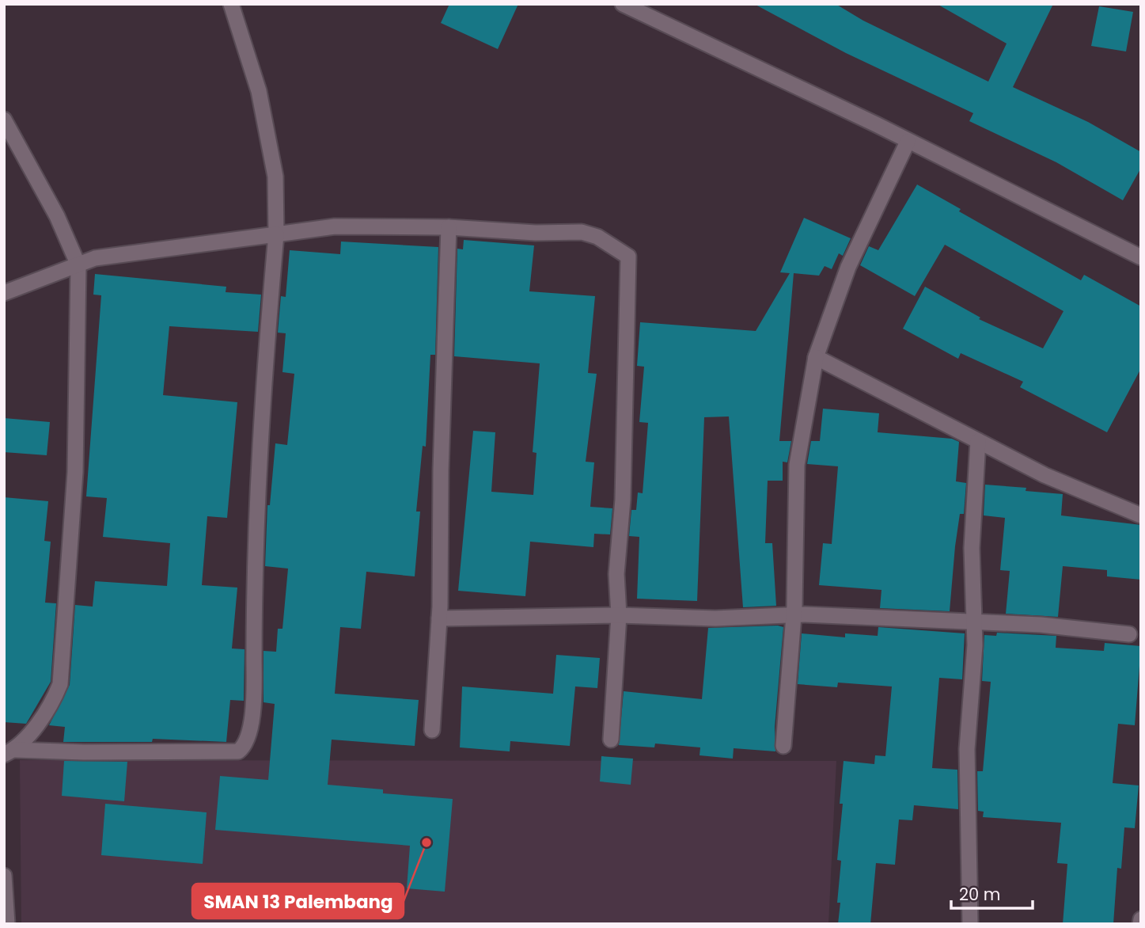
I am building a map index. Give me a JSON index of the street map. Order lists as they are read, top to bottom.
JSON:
{
  "places": ["SMAN 13 Palembang"],
  "scale_bar": "20 m"
}
